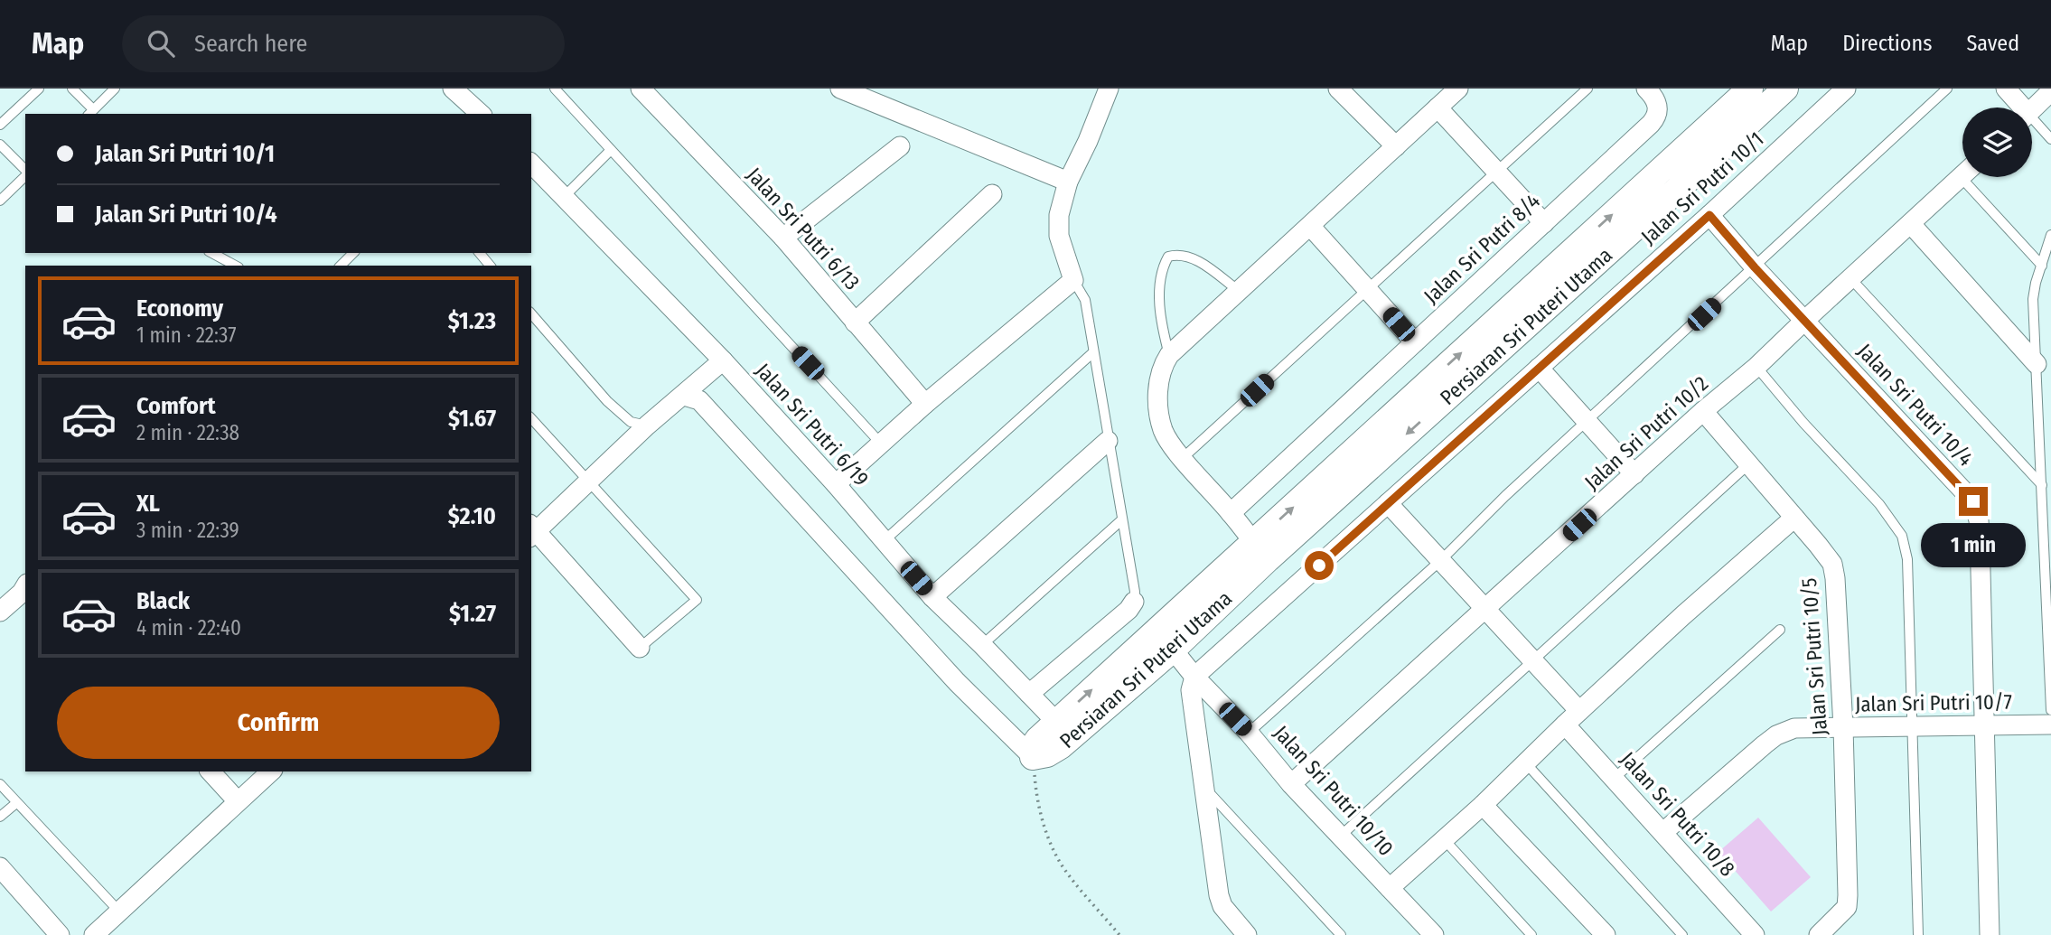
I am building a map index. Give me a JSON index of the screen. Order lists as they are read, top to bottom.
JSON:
{
  "streets": {
    "street": [
      "Jalan Sri Putri 10/1",
      "Jalan Sri Putri 6/13",
      "Jalan Sri Putri 8/4",
      "Persiaran Sri Puteri Utama",
      "Jalan Sri Putri 10/4",
      "Jalan Sri Putri 6/19",
      "Jalan Sri Putri 10/2",
      "Jalan Sri Putri 10/5",
      "Jalan Sri Putri 10/7",
      "Jalan Sri Putri 10/10",
      "Jalan Sri Putri 10/8"
    ]
  },
  "crossings": [
    ["Jalan Sri Putri 10/1", "Jalan Sri Putri 10/4"],
    ["Jalan Sri Putri 10/1", "Jalan Sri Putri 10/10"],
    ["Jalan Sri Putri 10/1", "Jalan Sri Putri 10/8"],
    ["Persiaran Sri Puteri Utama", "Jalan Sri Putri 6/19"],
    ["Persiaran Sri Puteri Utama", "Jalan Sri Putri 10/10"],
    ["Jalan Sri Putri 10/4", "Jalan Sri Putri 10/2"],
    ["Jalan Sri Putri 10/4", "Jalan Sri Putri 10/7"],
    ["Jalan Sri Putri 10/2", "Jalan Sri Putri 10/5"],
    ["Jalan Sri Putri 10/2", "Jalan Sri Putri 10/10"],
    ["Jalan Sri Putri 10/2", "Jalan Sri Putri 10/8"],
    ["Jalan Sri Putri 10/5", "Jalan Sri Putri 10/7"],
    ["Jalan Sri Putri 10/7", "Jalan Sri Putri 10/8"]
  ],
  "page": {
    "header": "Map",
    "search": "Search here",
    "nav": ["Map", "Directions", "Saved"],
    "banner": ["Jalan Sri Putri 10/1", "Jalan Sri Putri 10/4"],
    "list": [
      {
        "name": "Economy",
        "note": "1 min · 22:37",
        "value": "$1.23"
      },
      {
        "name": "Comfort",
        "note": "2 min · 22:38",
        "value": "$1.67"
      },
      {
        "name": "XL",
        "note": "3 min · 22:39",
        "value": "$2.10"
      },
      {
        "name": "Black",
        "note": "4 min · 22:40",
        "value": "$1.27"
      }
    ],
    "bubble": "1 min",
    "buttons": "Confirm"
  }
}
